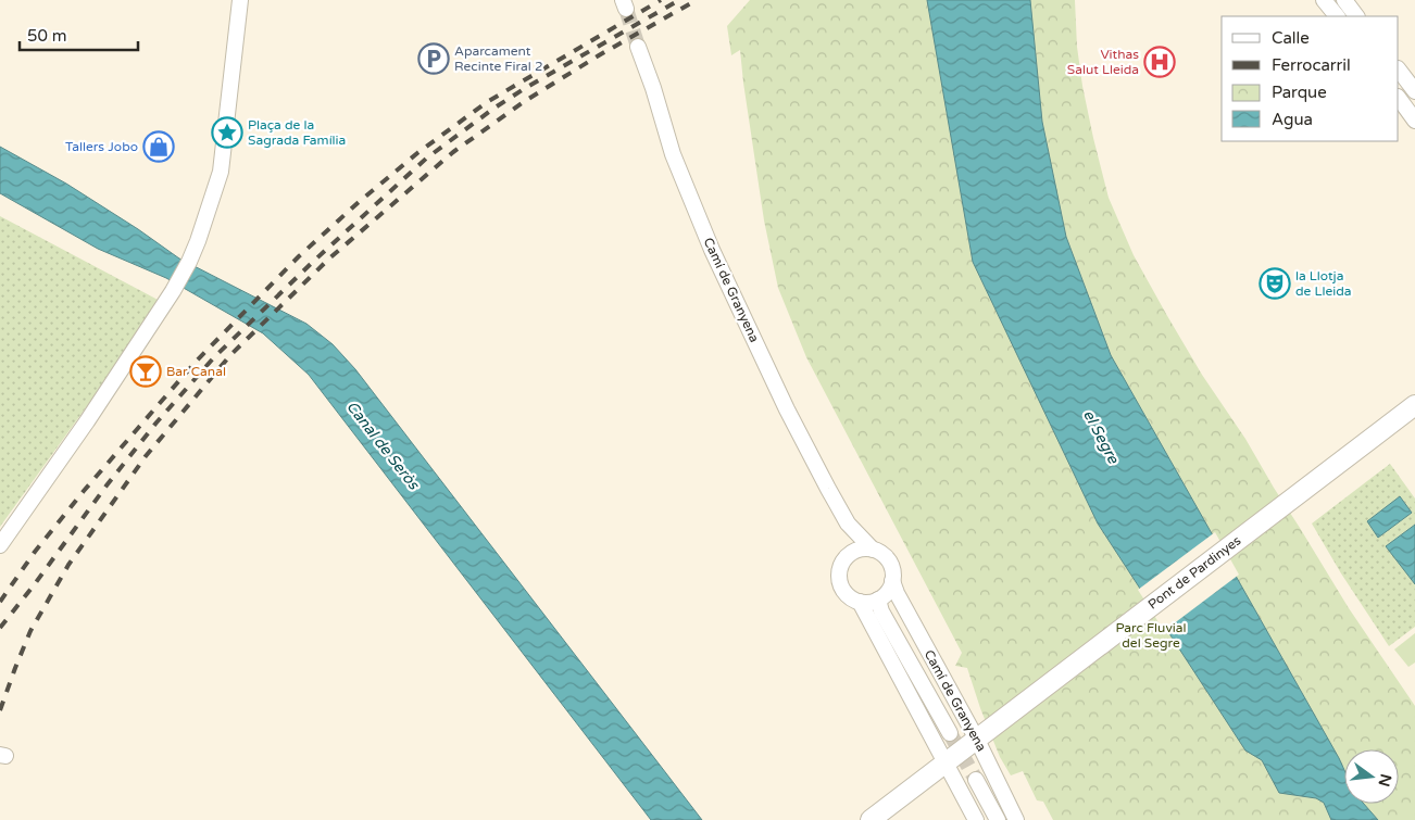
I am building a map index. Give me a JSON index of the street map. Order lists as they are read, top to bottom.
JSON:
{
  "streets": {
    "main road": ["Pont de Pardinyes"],
    "street": ["Camí de Granyena"]
  },
  "crossings": [
    ["Camí de Granyena", "Pont de Pardinyes"]
  ],
  "water": ["el Segre", "Canal de Seròs"],
  "parks": ["Parc Fluvial del Segre"],
  "places": {
    "parking": ["Aparcament Recinte Firal 2"],
    "hospital": ["Vithas Salut Lleida"],
    "place": ["Plaça de la Sagrada Família"],
    "shop": ["Tallers Jobo"],
    "theatre": ["la Llotja de Lleida"],
    "bar": ["Bar Canal"]
  },
  "legend": [
    "Calle",
    "Ferrocarril",
    "Parque",
    "Agua"
  ],
  "scale_bar": "50 m",
  "north": "right"
}
